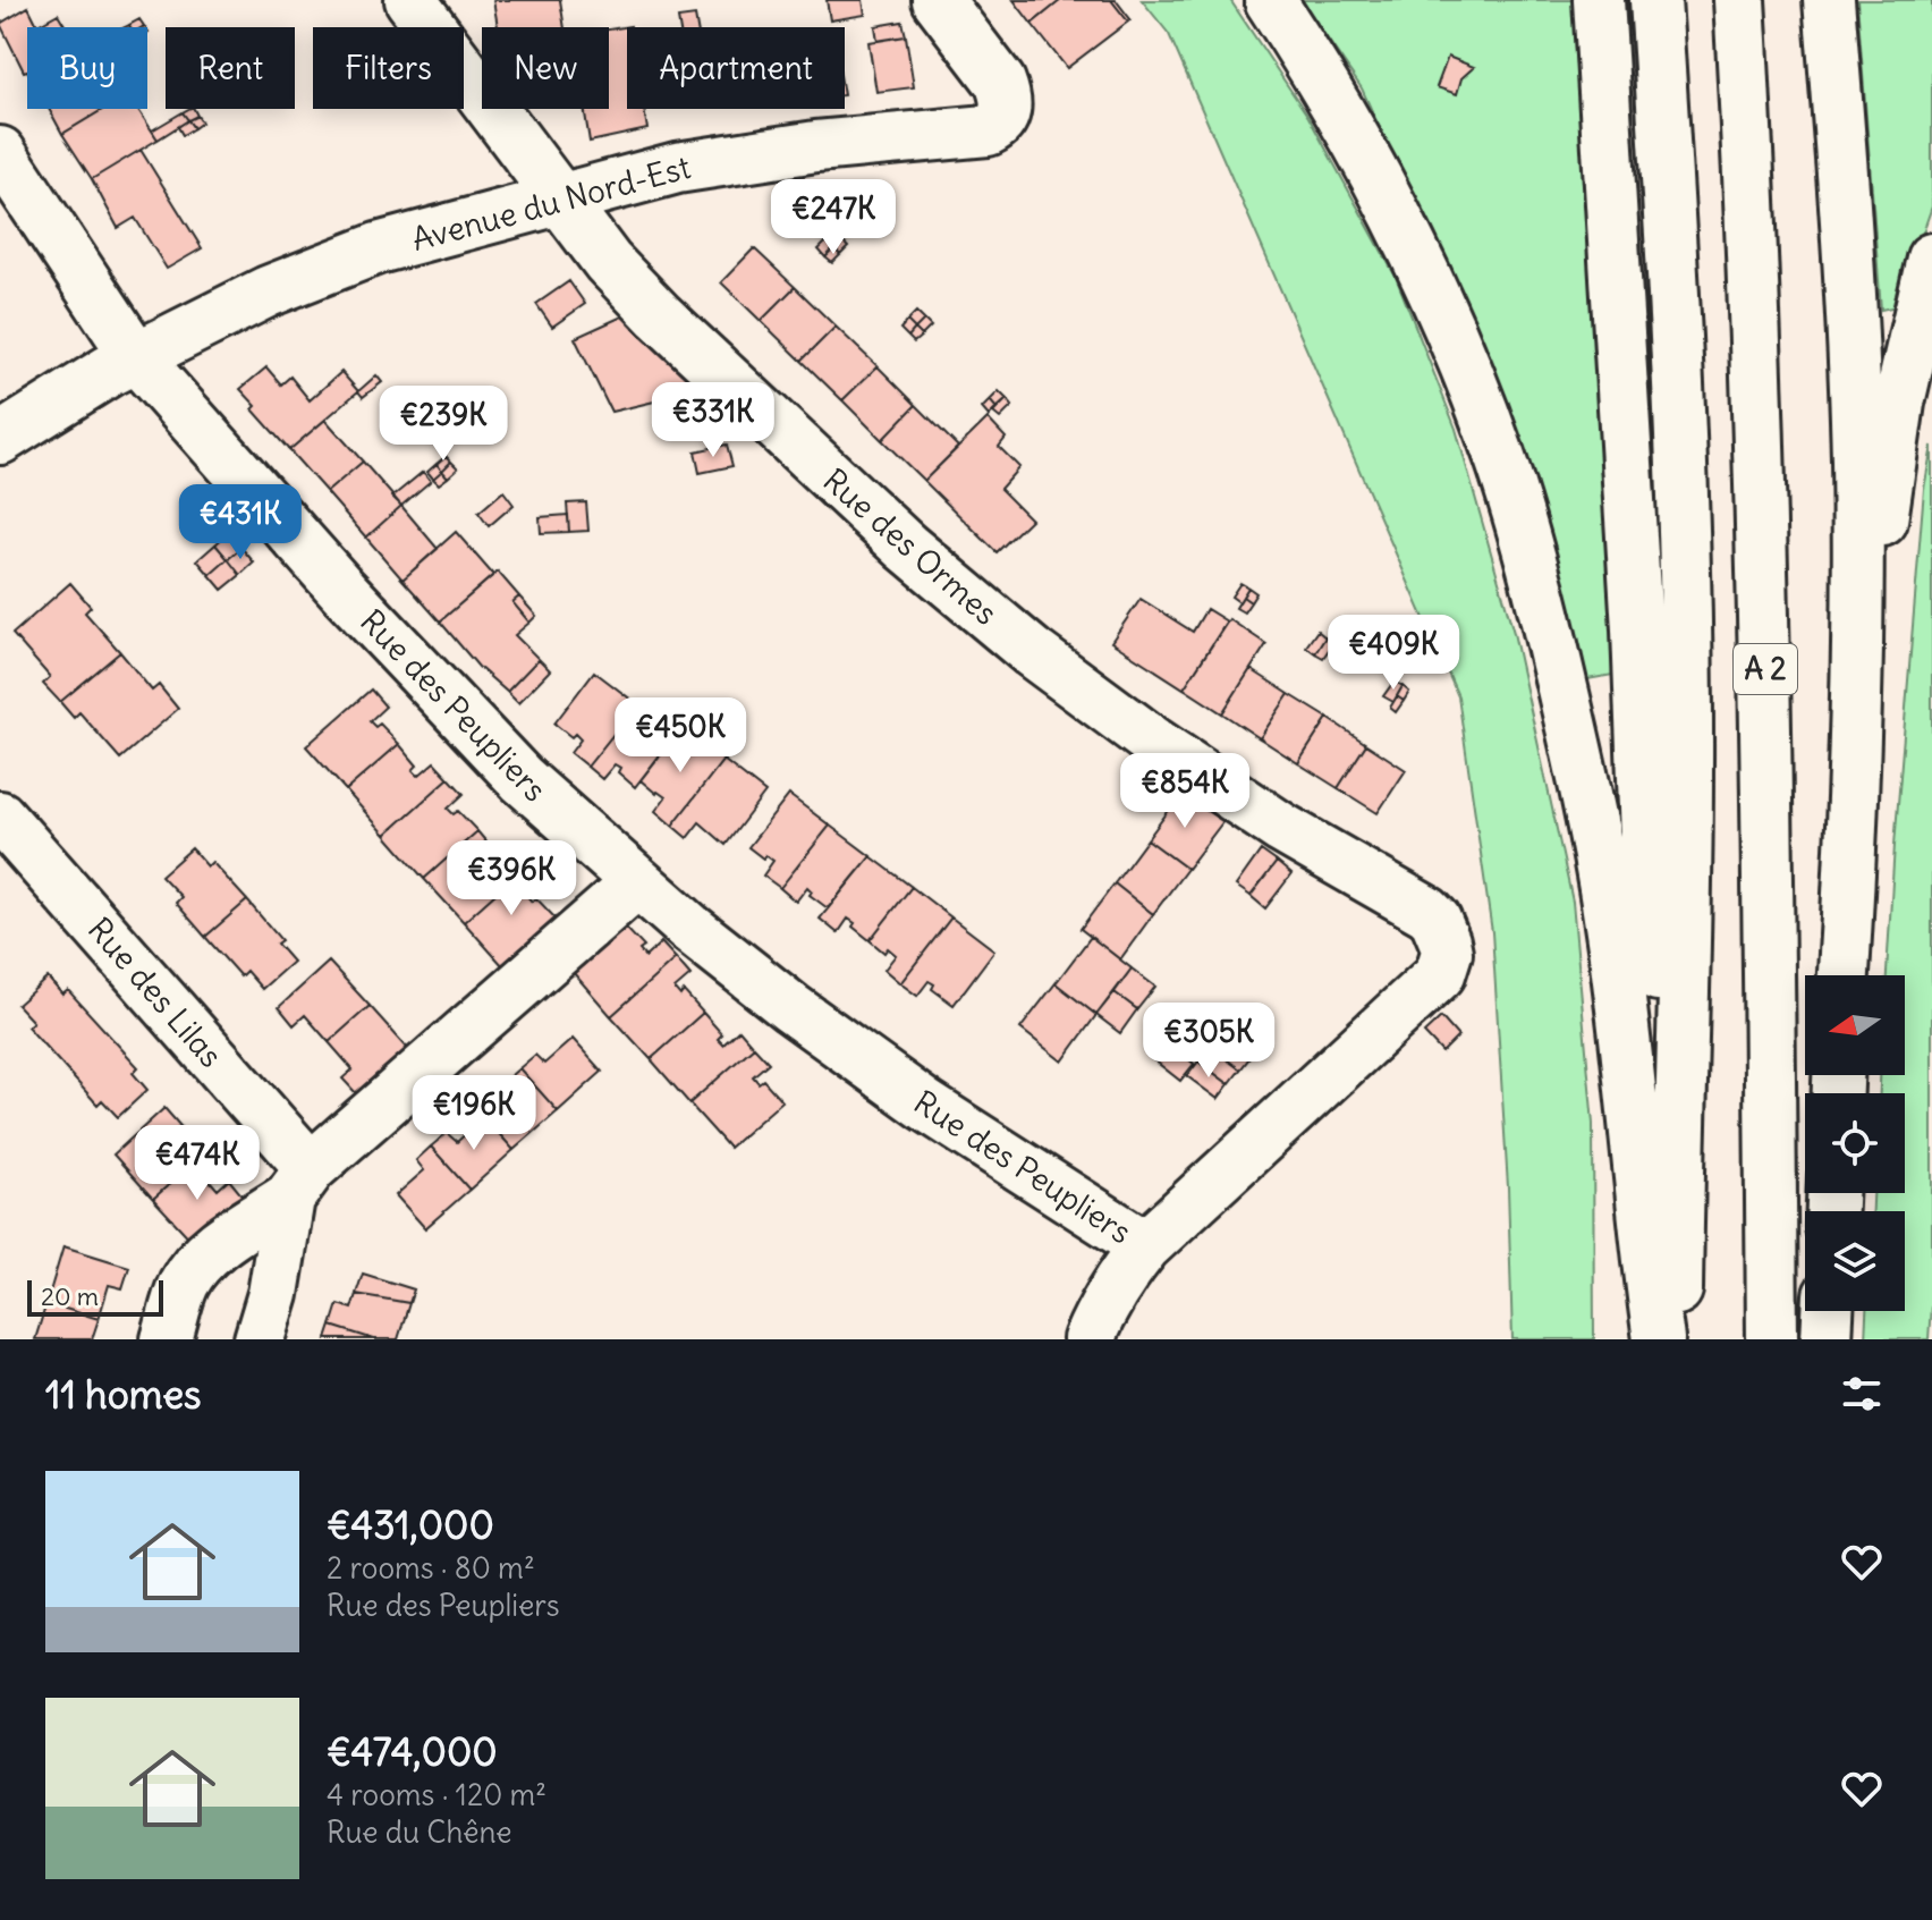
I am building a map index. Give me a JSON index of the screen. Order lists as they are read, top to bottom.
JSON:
{
  "streets": {
    "main road": [
      "Avenue du Nord-Est",
      "Rue des Ormes",
      "A 2",
      "Rue des Peupliers",
      "Rue des Lilas"
    ]
  },
  "crossings": [
    ["Avenue du Nord-Est", "Rue des Ormes"],
    ["Avenue du Nord-Est", "Rue des Peupliers"],
    ["Rue des Ormes", "Rue des Peupliers"]
  ],
  "scale_bar": "20 m",
  "north": "left",
  "page": {
    "chip": [
      "Buy",
      "Rent",
      "Filters",
      "New",
      "Apartment"
    ],
    "price": [
      "€247K",
      "€331K",
      "€239K",
      "€431K",
      "€409K",
      "€450K",
      "€854K",
      "€396K",
      "€305K",
      "€196K",
      "€474K"
    ],
    "scale": "20 m",
    "heading": "11 homes",
    "list": [
      {
        "name": "€431,000",
        "note": "2 rooms · 80 m² · Rue des Peupliers"
      },
      {
        "name": "€474,000",
        "note": "4 rooms · 120 m² · Rue du Chêne"
      }
    ]
  }
}
